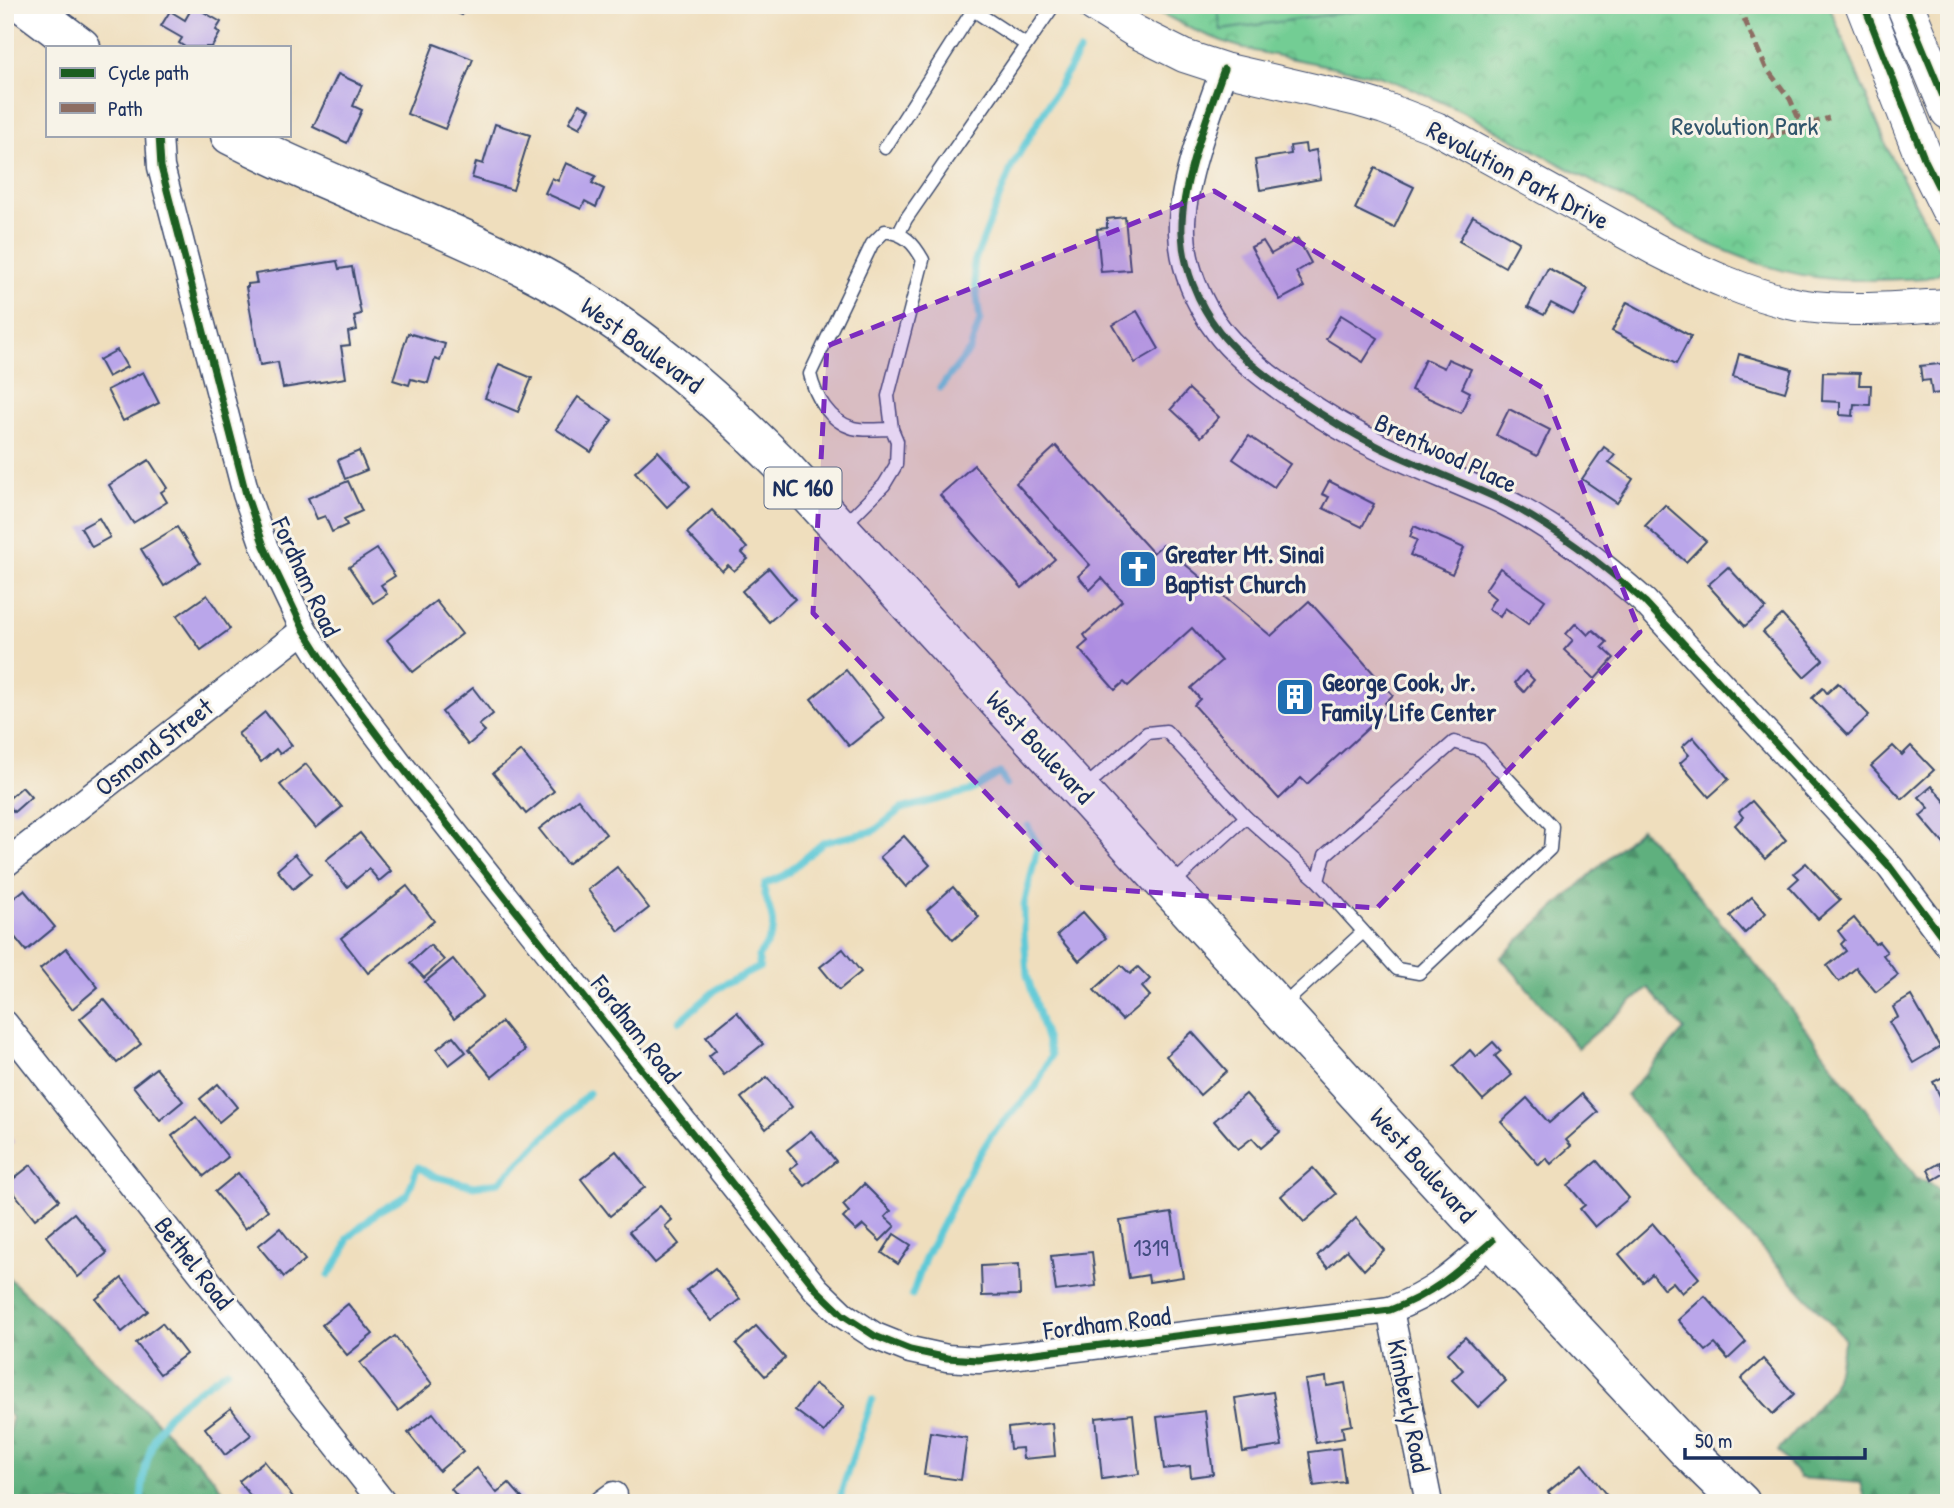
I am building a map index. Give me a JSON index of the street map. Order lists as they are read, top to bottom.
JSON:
{
  "streets": {
    "main road": ["West Boulevard", "NC 160"],
    "street": [
      "Revolution Park Drive",
      "Brentwood Place",
      "Fordham Road",
      "Osmond Street",
      "Bethel Road",
      "Kimberly Road"
    ]
  },
  "crossings": [
    ["Revolution Park Drive", "Brentwood Place"],
    ["West Boulevard", "Fordham Road"],
    ["Fordham Road", "Osmond Street"],
    ["Fordham Road", "Kimberly Road"]
  ],
  "parks": ["Revolution Park"],
  "places": {
    "church": ["Greater Mt. Sinai Baptist Church"],
    "building": ["George Cook, Jr. Family Life Center"]
  },
  "house_numbers": ["1319"],
  "legend": ["Cycle path", "Path"],
  "scale_bar": "50 m"
}
